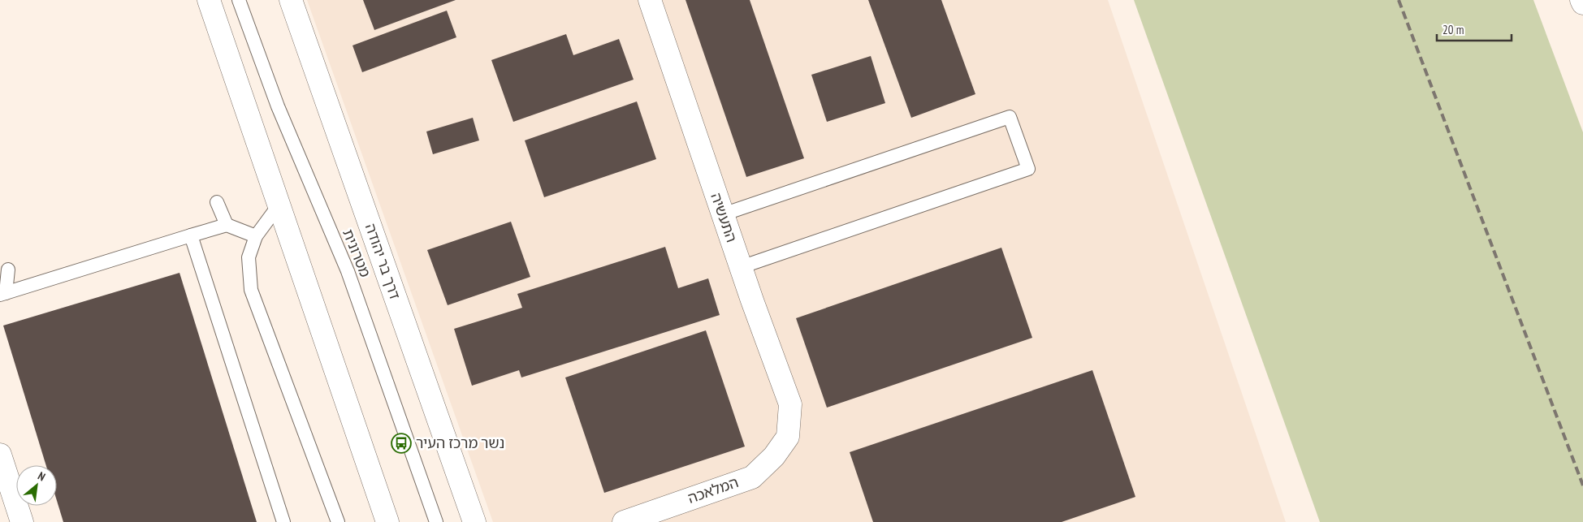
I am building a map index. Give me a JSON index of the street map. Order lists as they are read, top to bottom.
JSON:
{
  "streets": {
    "main road": ["התעשיה", "דרך בר יהודה", "המלאכה"],
    "lane": ["מטרונית"]
  },
  "crossings": [
    ["התעשיה", "המלאכה"]
  ],
  "places": {
    "bus stop": ["נשר מרכז העיר"]
  },
  "scale_bar": "20 m",
  "north": "top right"
}
